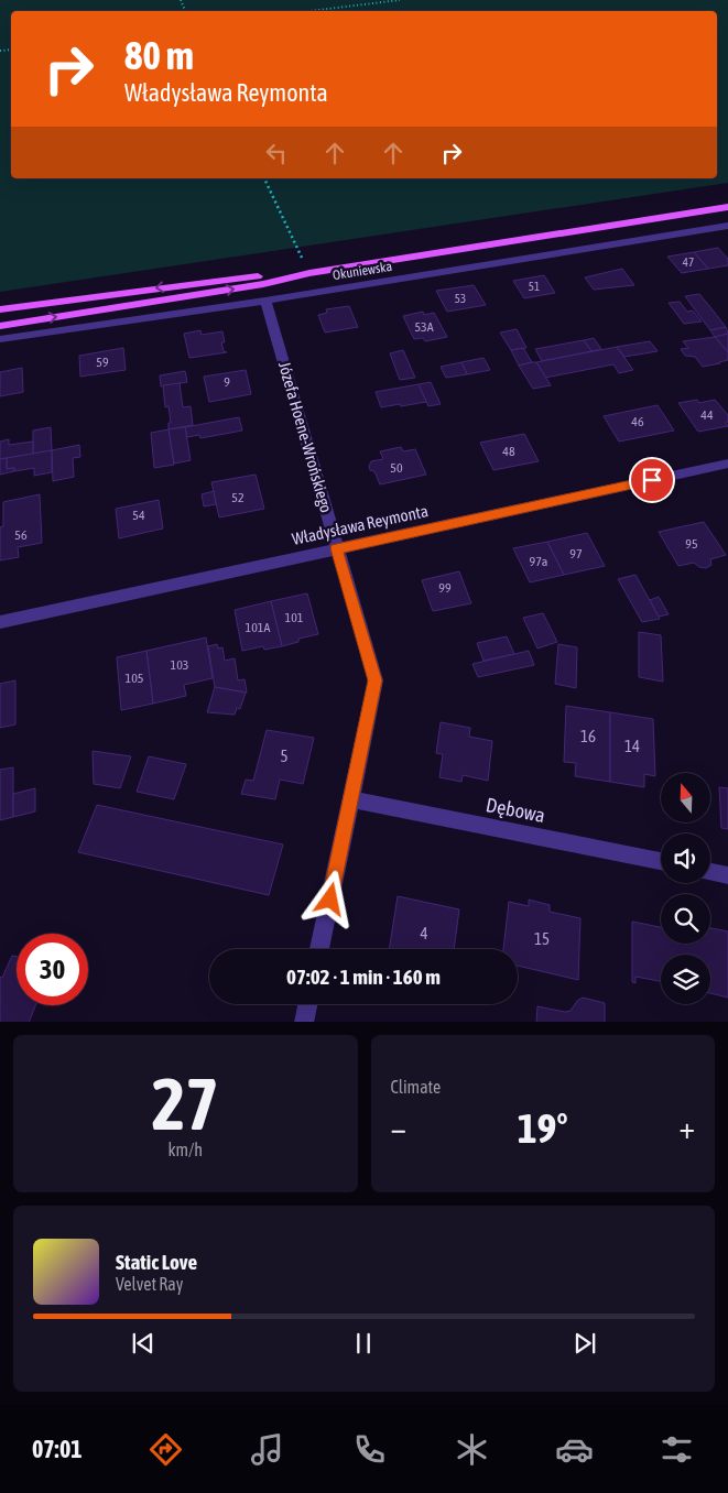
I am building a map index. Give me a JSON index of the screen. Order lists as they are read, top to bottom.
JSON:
{
  "streets": {
    "main road": ["Okuniewska"],
    "street": ["Józefa Hoene-Wrońskiego", "Władysława Reymonta", "Dębowa"]
  },
  "crossings": [
    ["Okuniewska", "Józefa Hoene-Wrońskiego"],
    ["Józefa Hoene-Wrońskiego", "Władysława Reymonta"],
    ["Józefa Hoene-Wrońskiego", "Dębowa"]
  ],
  "house_numbers": [
    "47",
    "51",
    "53",
    "53A",
    "59",
    "9",
    "44",
    "46",
    "48",
    "50",
    "52",
    "54",
    "56",
    "95",
    "97",
    "97a",
    "99",
    "101",
    "101A",
    "103",
    "105",
    "16",
    "14",
    "5",
    "4",
    "15"
  ],
  "north": "top",
  "page": {
    "turn": ["80 m", "Władysława Reymonta"],
    "limit": "30",
    "trip": "07:02 · 1 min · 160 m",
    "tile": [
      ["27", "km/h"],
      "Climate"
    ],
    "heat": ["−", "19°", "+"],
    "song": ["Static Love", "Velvet Ray"],
    "tabs": "07:01"
  }
}
